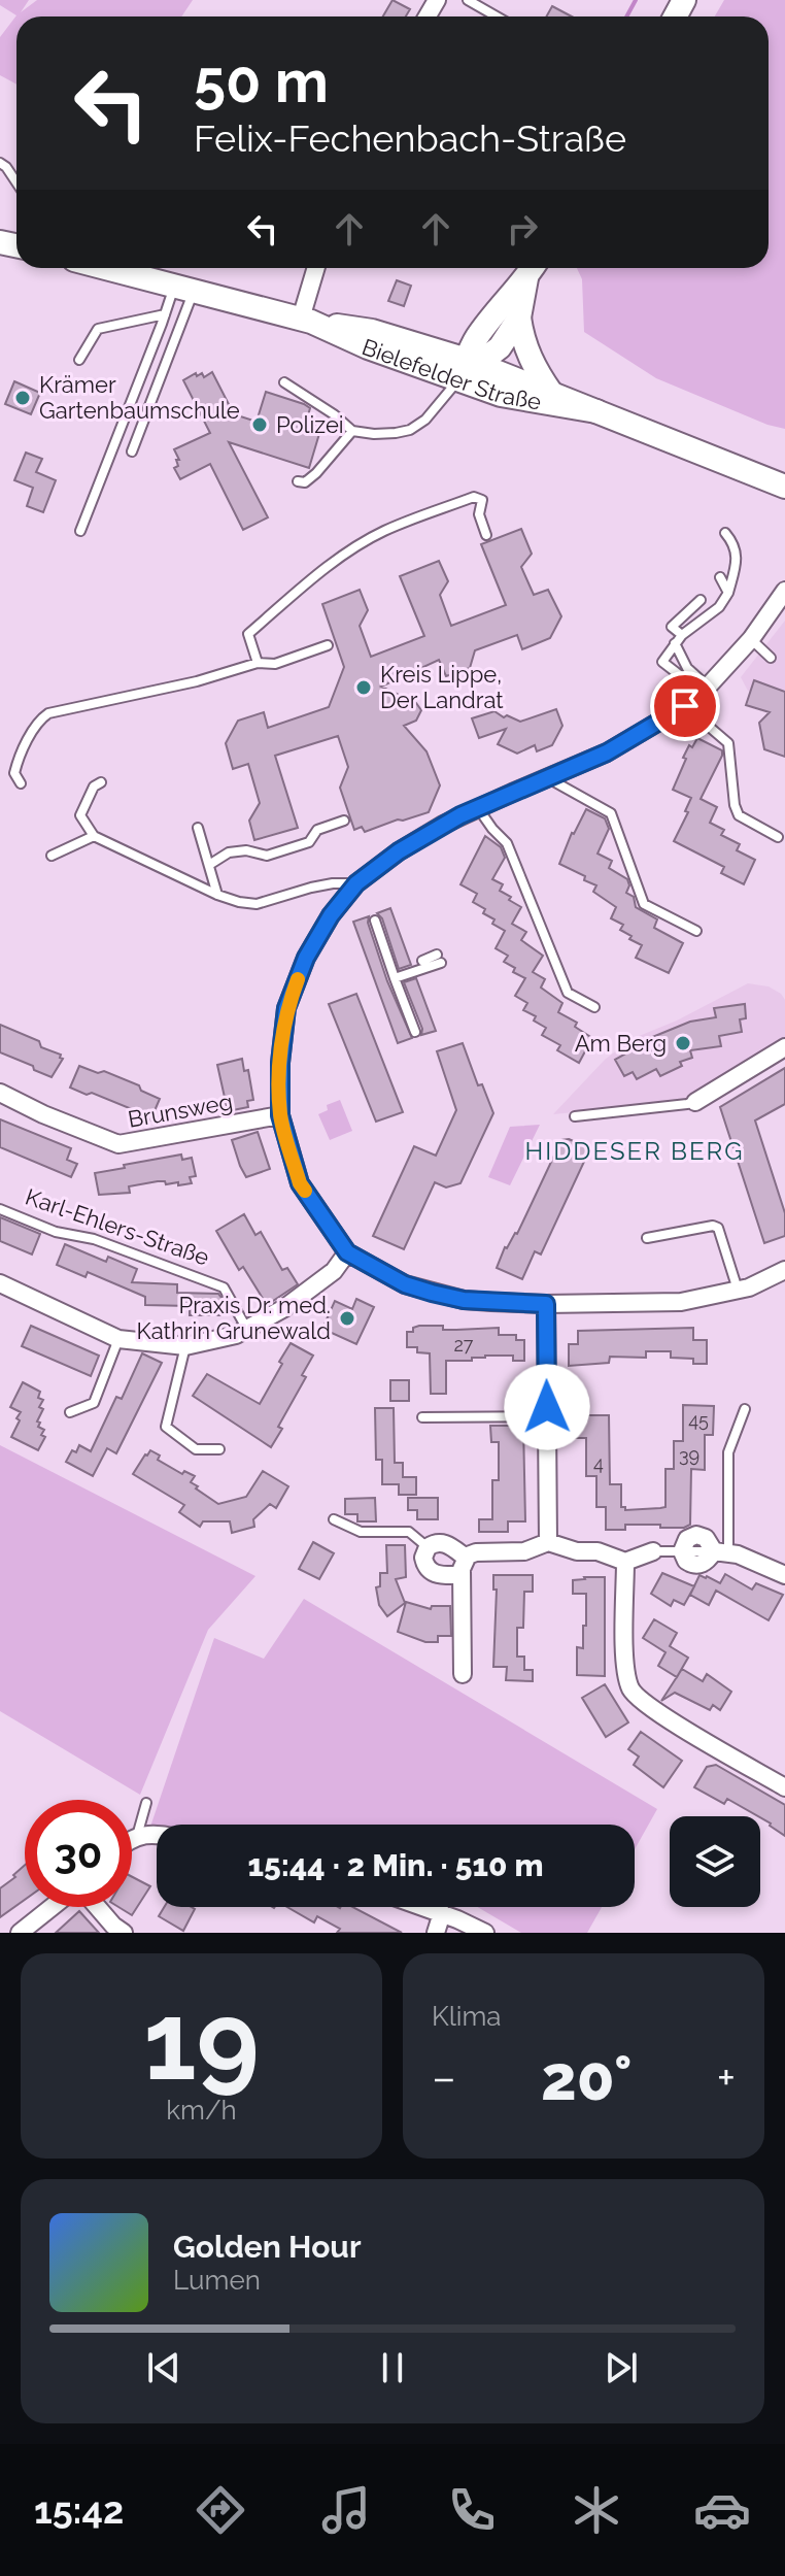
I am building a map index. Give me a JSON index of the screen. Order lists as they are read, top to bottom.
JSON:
{
  "streets": {
    "main road": ["Bielefelder Straße"],
    "street": ["Brunsweg"],
    "lane": ["Karl-Ehlers-Straße"]
  },
  "districts": ["HIDDESER BERG"],
  "places": [
    "Krämer Gartenbaumschule",
    "Polizei",
    "Kreis Lippe, Der Landrat",
    "Am Berg",
    "Praxis Dr. med. Kathrin Grunewald"
  ],
  "house_numbers": [
    "27",
    "45",
    "39",
    "4"
  ],
  "page": {
    "turn": ["50 m", "Felix-Fechenbach-Straße"],
    "limit": "30",
    "trip": "15:44 · 2 Min. · 510 m",
    "tile": [
      ["19", "km/h"],
      "Klima"
    ],
    "heat": ["−", "20°", "+"],
    "song": ["Golden Hour", "Lumen"],
    "tabs": "15:42"
  }
}
